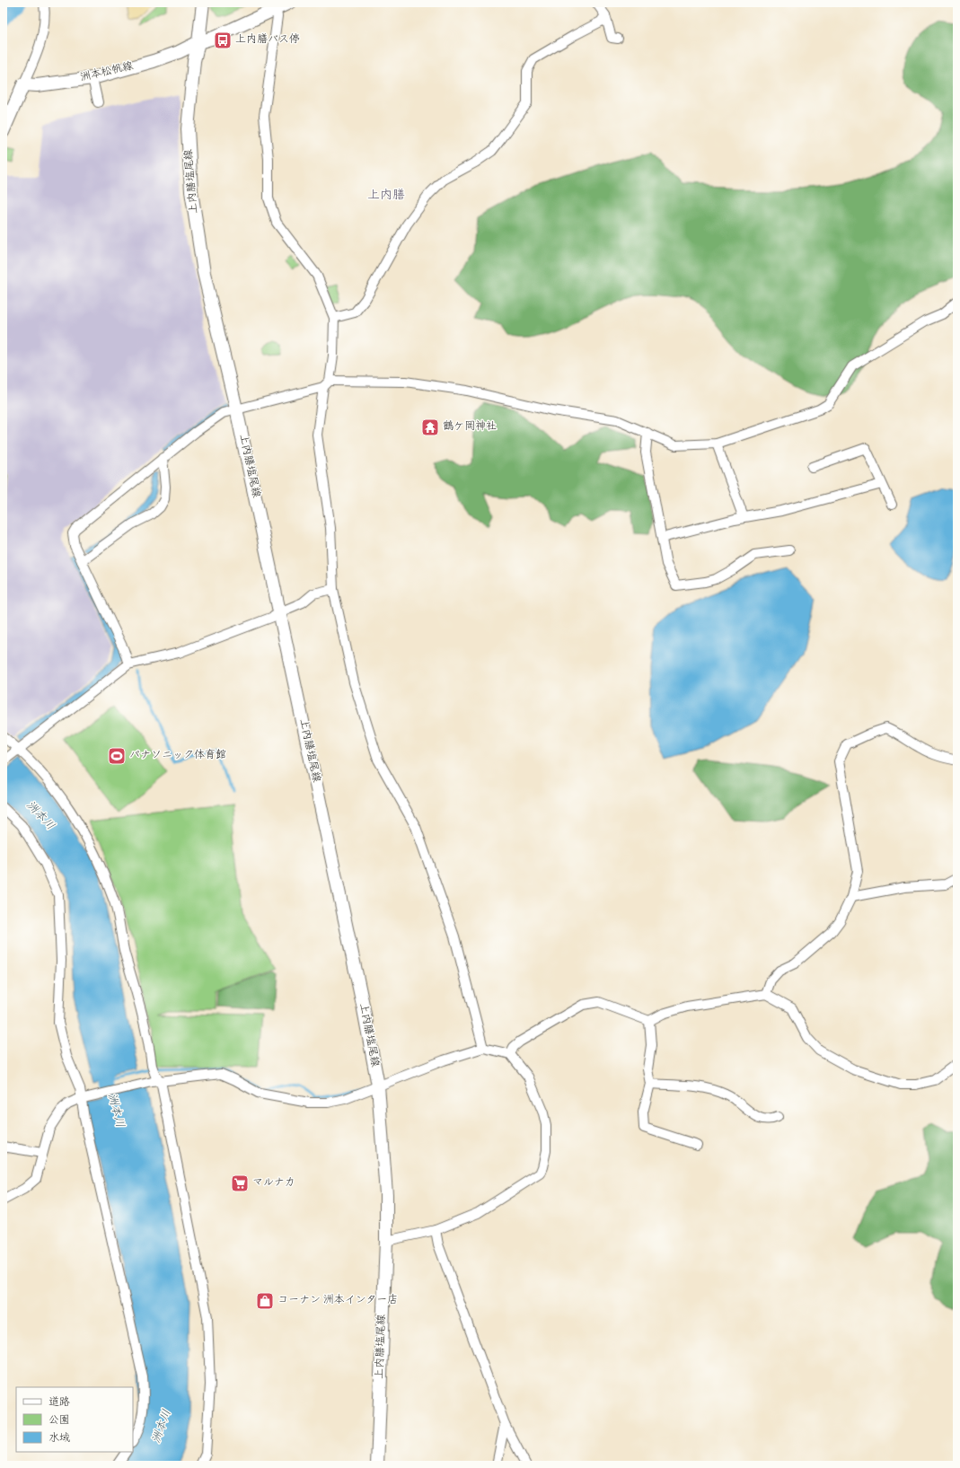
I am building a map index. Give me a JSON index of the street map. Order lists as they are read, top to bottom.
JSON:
{
  "streets": {
    "main road": ["洲本松帆線", "上内膳塩尾線"]
  },
  "crossings": [
    ["洲本松帆線", "上内膳塩尾線"]
  ],
  "districts": ["上内膳"],
  "water": ["洲本川"],
  "places": {
    "bus stop": ["上内膳バス停"],
    "temple": ["鶴ケ岡神社"],
    "sports": ["パナソニック体育館"],
    "supermarket": ["マルナカ"],
    "shop": ["コーナン 洲本インター店"]
  },
  "legend": ["道路", "公園", "水域"]
}
